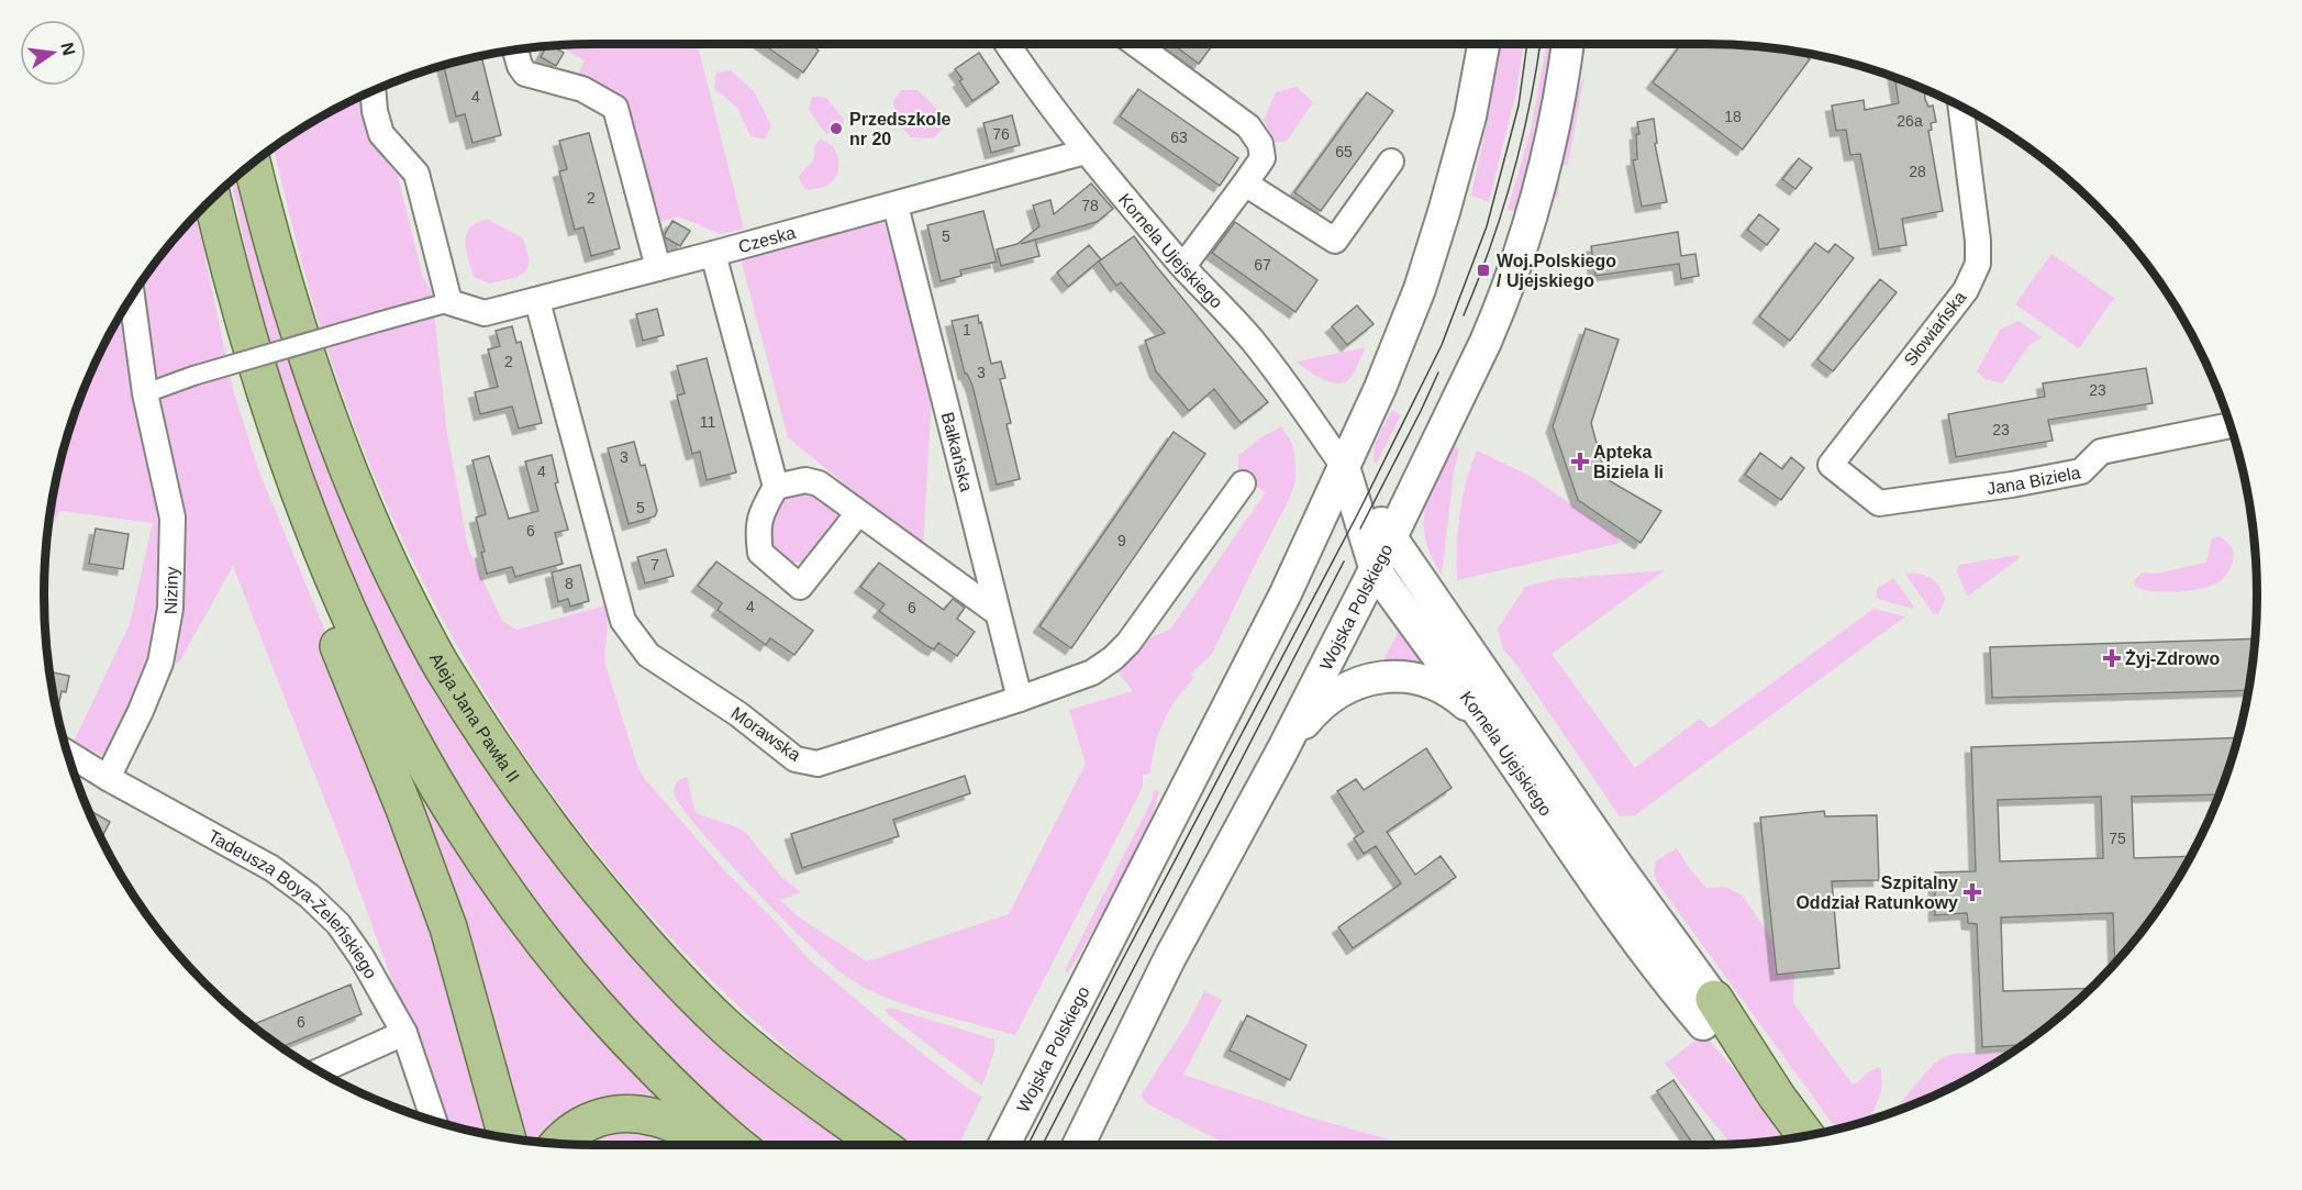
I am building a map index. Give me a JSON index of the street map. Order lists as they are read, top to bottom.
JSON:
{
  "streets": {
    "main road": ["Aleja Jana Pawła II"],
    "street": [
      "Czeska",
      "Kornela Ujejskiego",
      "Słowiańska",
      "Bałkańska",
      "Jana Biziela",
      "Niziny",
      "Wojska Polskiego",
      "Morawska",
      "Tadeusza Boya-Żeleńskiego"
    ]
  },
  "crossings": [
    ["Czeska", "Kornela Ujejskiego"],
    ["Czeska", "Bałkańska"],
    ["Czeska", "Morawska"],
    ["Kornela Ujejskiego", "Wojska Polskiego"],
    ["Słowiańska", "Jana Biziela"],
    ["Bałkańska", "Morawska"],
    ["Niziny", "Tadeusza Boya-Żeleńskiego"]
  ],
  "places": {
    "other": ["Przedszkole nr 20"],
    "transit": ["Woj.Polskiego / Ujejskiego"],
    "health": ["Apteka Biziela Ii", "Żyj-Zdrowo", "Szpitalny Oddział Ratunkowy"]
  },
  "house_numbers": [
    "4",
    "18",
    "26a",
    "76",
    "63",
    "65",
    "28",
    "2",
    "78",
    "5",
    "67",
    "1",
    "2",
    "3",
    "23",
    "11",
    "23",
    "3",
    "4",
    "5",
    "6",
    "9",
    "7",
    "8",
    "4",
    "6",
    "75",
    "6"
  ],
  "north": "right"
}
